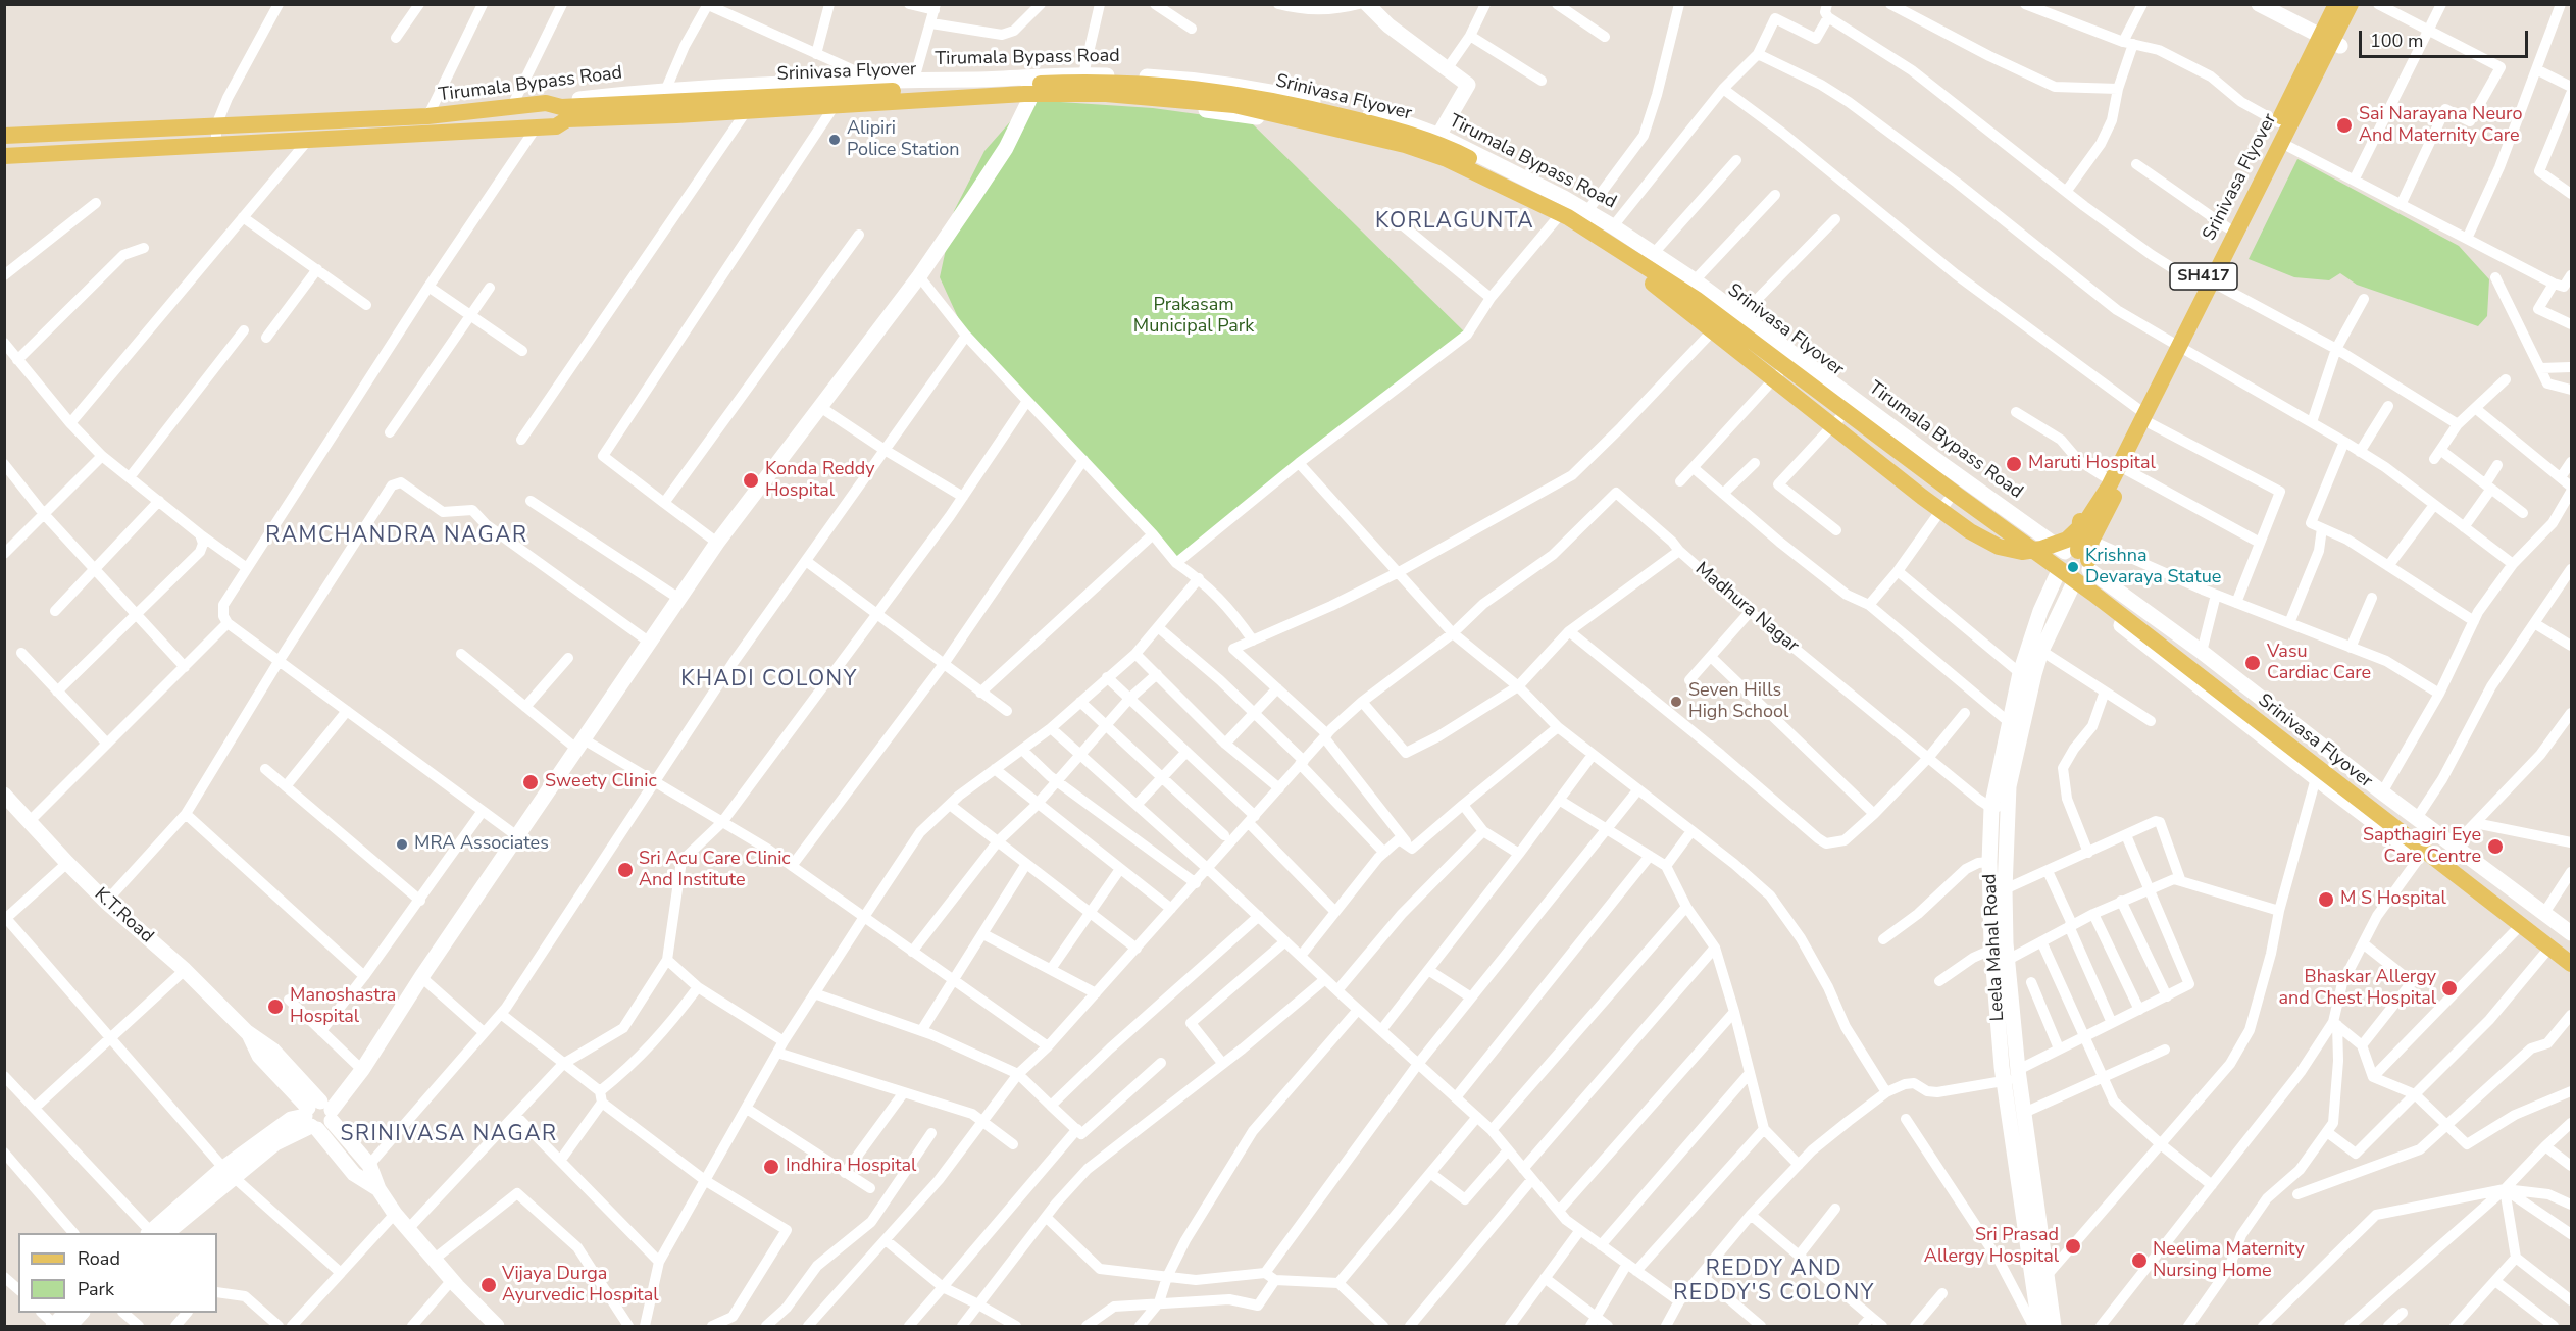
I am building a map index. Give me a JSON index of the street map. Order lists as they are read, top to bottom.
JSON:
{
  "streets": {
    "main road": ["Tirumala Bypass Road", "Srinivasa Flyover", "SH417"],
    "street": ["Madhura Nagar", "K.T.Road", "Leela Mahal Road"]
  },
  "crossings": [
    ["Tirumala Bypass Road", "Srinivasa Flyover"],
    ["Tirumala Bypass Road", "SH417"],
    ["Tirumala Bypass Road", "Leela Mahal Road"],
    ["SH417", "Leela Mahal Road"],
    ["Madhura Nagar", "Leela Mahal Road"]
  ],
  "districts": [
    "KORLAGUNTA",
    "RAMCHANDRA NAGAR",
    "KHADI COLONY",
    "SRINIVASA NAGAR",
    "REDDY AND REDDY'S COLONY"
  ],
  "parks": ["Prakasam Municipal Park"],
  "places": [
    "Sai Narayana Neuro And Maternity Care",
    "Alipiri Police Station",
    "Maruti Hospital",
    "Konda Reddy Hospital",
    "Krishna Devaraya Statue",
    "Vasu Cardiac Care",
    "Seven Hills High School",
    "Sweety Clinic",
    "MRA Associates",
    "Sapthagiri Eye Care Centre",
    "Sri Acu Care Clinic And Institute",
    "M S Hospital",
    "Bhaskar Allergy and Chest Hospital",
    "Manoshastra Hospital",
    "Indhira Hospital",
    "Sri Prasad Allergy Hospital",
    "Neelima Maternity Nursing Home",
    "Vijaya Durga Ayurvedic Hospital"
  ],
  "legend": ["Road", "Park"],
  "scale_bar": "100 m"
}
